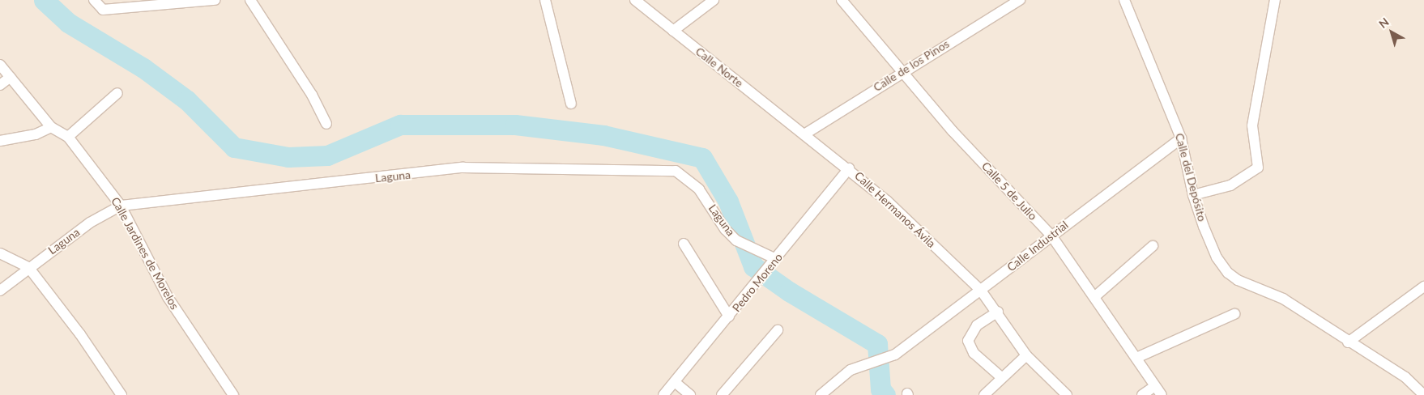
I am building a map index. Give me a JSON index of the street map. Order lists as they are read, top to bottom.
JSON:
{
  "streets": {
    "street": [
      "Calle de los Pinos",
      "Calle Norte",
      "Laguna",
      "Calle del Depósito",
      "Calle 5 de Julio",
      "Calle Hermanos Ávila",
      "Calle Industrial",
      "Calle Jardines de Morelos",
      "Pedro Moreno"
    ]
  },
  "crossings": [
    ["Calle de los Pinos", "Calle Norte"],
    ["Calle de los Pinos", "Calle 5 de Julio"],
    ["Calle de los Pinos", "Calle Hermanos Ávila"],
    ["Calle Norte", "Calle Hermanos Ávila"],
    ["Laguna", "Calle Jardines de Morelos"],
    ["Laguna", "Pedro Moreno"],
    ["Calle del Depósito", "Calle Industrial"],
    ["Calle 5 de Julio", "Calle Industrial"],
    ["Calle Hermanos Ávila", "Calle Industrial"],
    ["Calle Hermanos Ávila", "Pedro Moreno"]
  ],
  "north": "top left"
}
